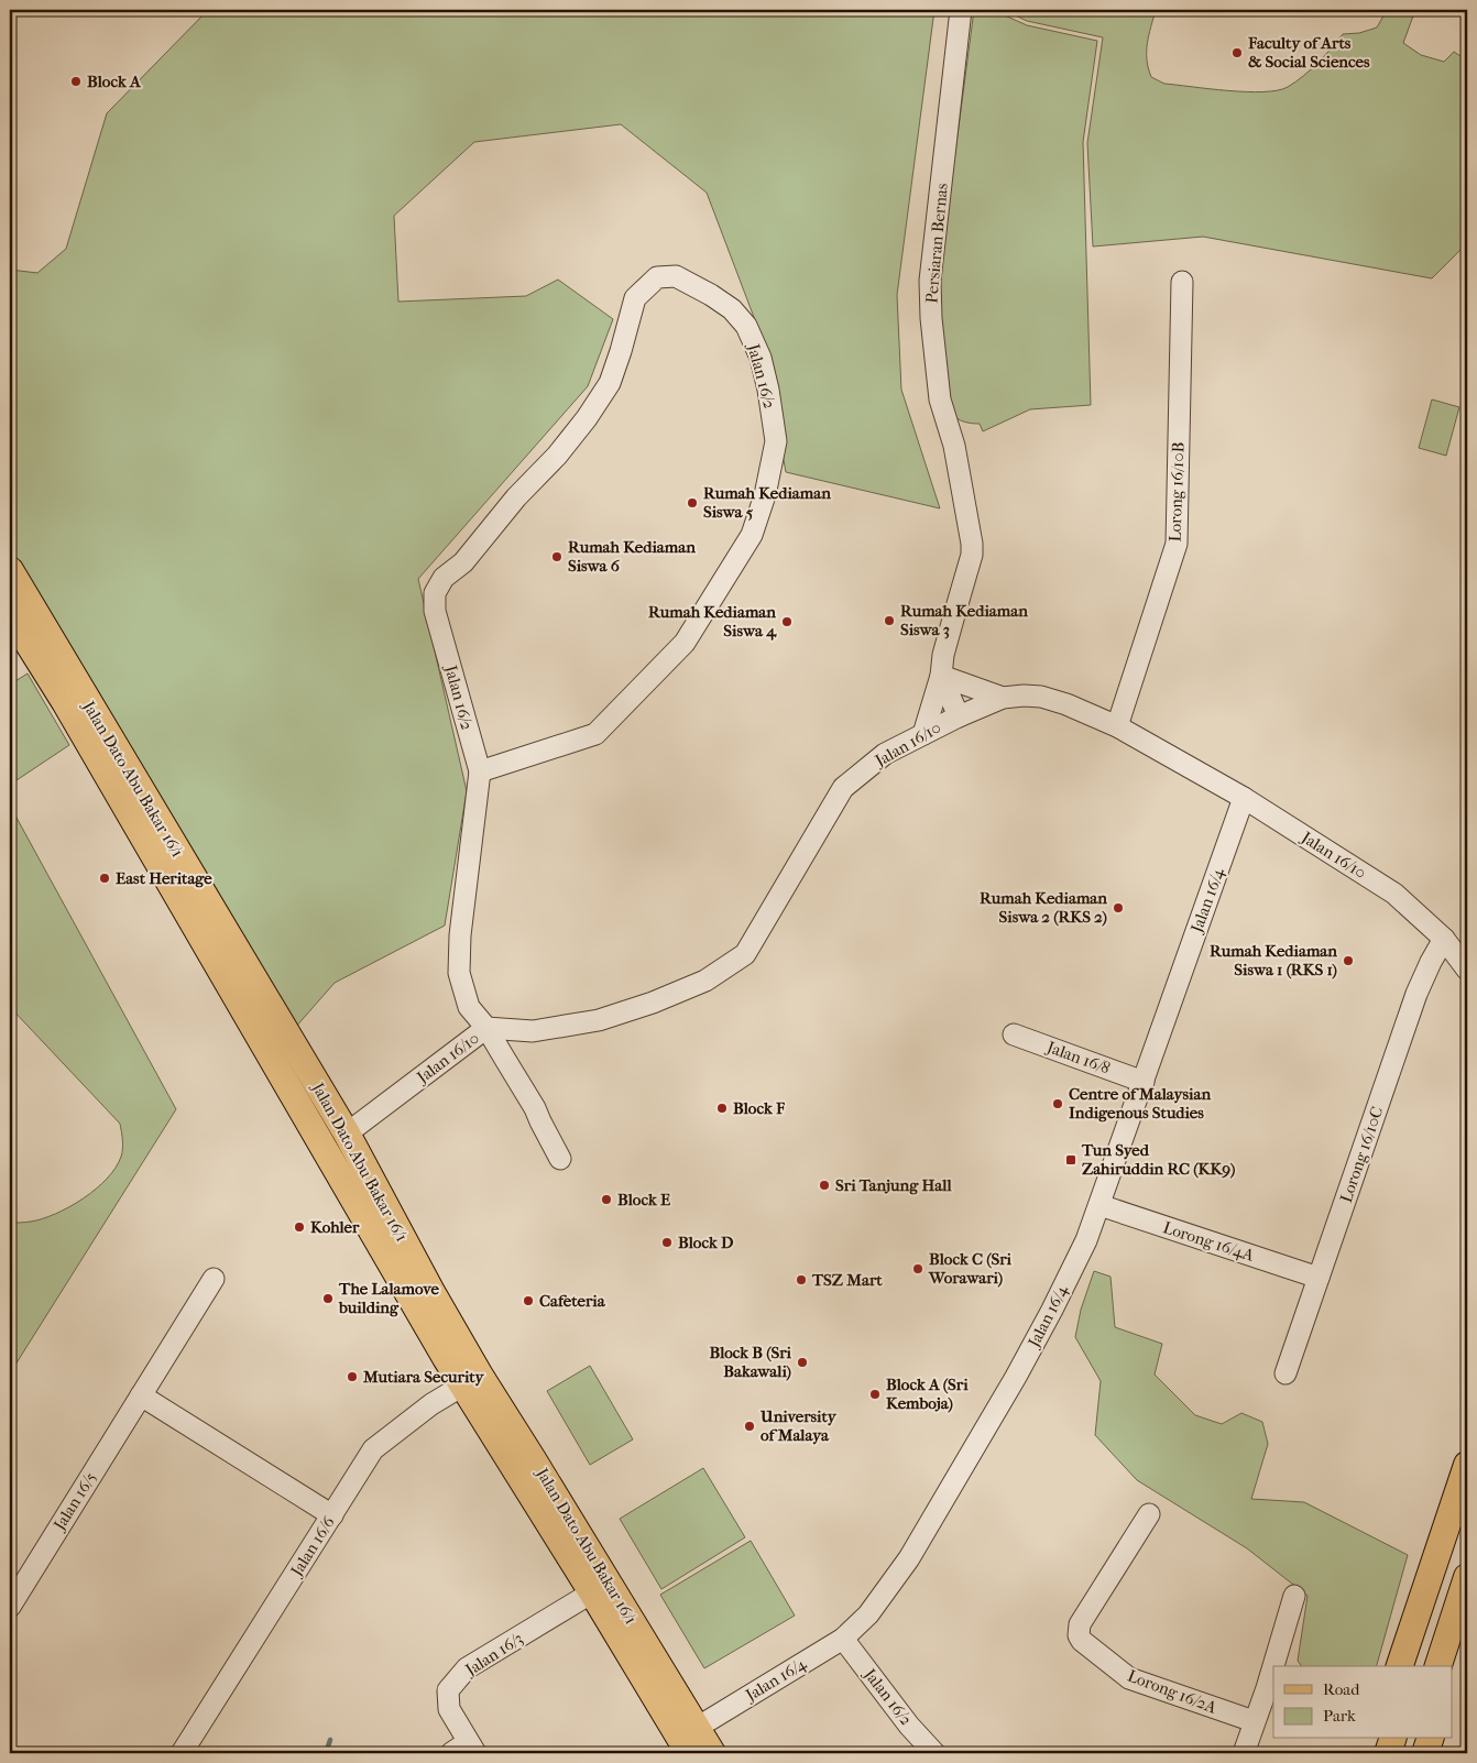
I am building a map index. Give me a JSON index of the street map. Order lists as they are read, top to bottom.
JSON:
{
  "streets": {
    "main road": ["Jalan Dato Abu Bakar 16/1"],
    "street": [
      "Persiaran Bernas",
      "Jalan 16/2",
      "Lorong 16/10B",
      "Jalan 16/10",
      "Jalan 16/4",
      "Jalan 16/8",
      "Lorong 16/10C",
      "Lorong 16/4A",
      "Jalan 16/5",
      "Jalan 16/6",
      "Jalan 16/3",
      "Lorong 16/2A"
    ]
  },
  "crossings": [
    ["Persiaran Bernas", "Jalan 16/10"],
    ["Jalan 16/2", "Jalan 16/10"],
    ["Jalan 16/2", "Jalan 16/4"],
    ["Lorong 16/10B", "Jalan 16/10"],
    ["Jalan 16/10", "Jalan Dato Abu Bakar 16/1"],
    ["Jalan 16/10", "Jalan 16/4"],
    ["Jalan 16/10", "Lorong 16/10C"],
    ["Jalan Dato Abu Bakar 16/1", "Jalan 16/4"],
    ["Jalan Dato Abu Bakar 16/1", "Jalan 16/6"],
    ["Jalan Dato Abu Bakar 16/1", "Jalan 16/3"],
    ["Jalan 16/4", "Jalan 16/8"],
    ["Jalan 16/4", "Lorong 16/4A"],
    ["Lorong 16/10C", "Lorong 16/4A"]
  ],
  "places": {
    "other": [
      "Faculty of Arts & Social Sciences",
      "Block A",
      "Rumah Kediaman Siswa 5",
      "Rumah Kediaman Siswa 6",
      "Rumah Kediaman Siswa 3",
      "Rumah Kediaman Siswa 4",
      "East Heritage",
      "Rumah Kediaman Siswa 2 (RKS 2)",
      "Rumah Kediaman Siswa 1 (RKS 1)",
      "Centre of Malaysian Indigenous Studies",
      "Block F",
      "Sri Tanjung Hall",
      "Block E",
      "Kohler",
      "Block D",
      "Block C (Sri Worawari)",
      "TSZ Mart",
      "The Lalamove building",
      "Cafeteria",
      "Block B (Sri Bakawali)",
      "Mutiara Security",
      "Block A (Sri Kemboja)",
      "University of Malaya"
    ],
    "transit": ["Tun Syed Zahiruddin RC (KK9)"]
  },
  "legend": ["Road", "Park"]
}
